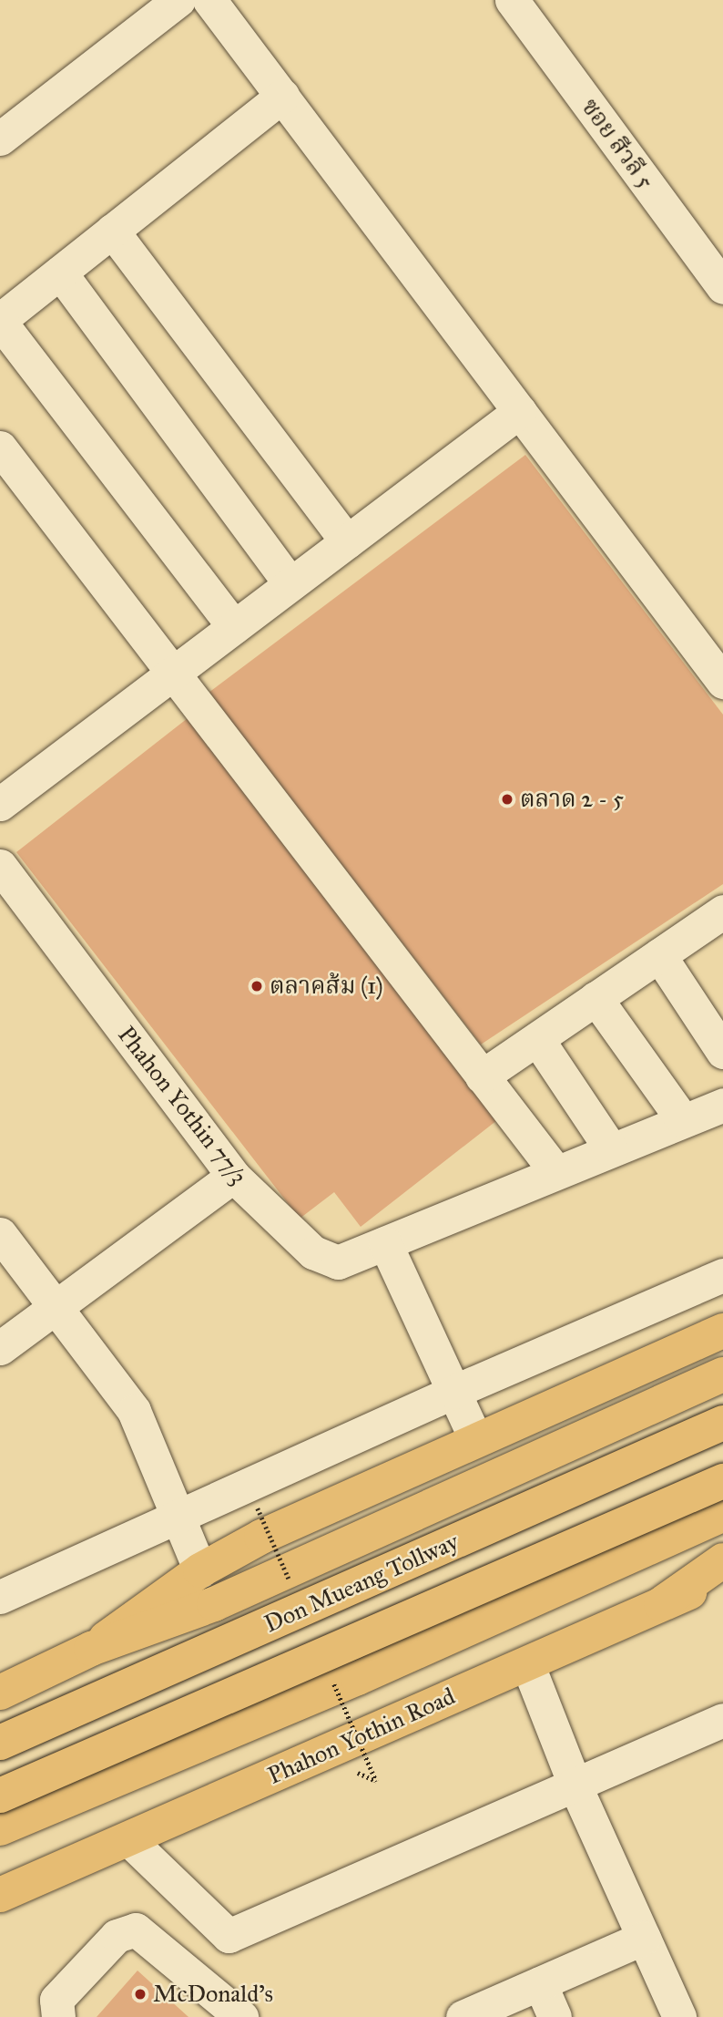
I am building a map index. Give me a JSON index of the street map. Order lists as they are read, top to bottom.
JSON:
{
  "streets": {
    "main road": ["Don Mueang Tollway", "Phahon Yothin Road"],
    "street": ["ซอย สีวลี 5", "Phahon Yothin 77/3"]
  },
  "places": ["ตลาด 2 - 5", "ตลาคส้ม (1)", "McDonald's"]
}
